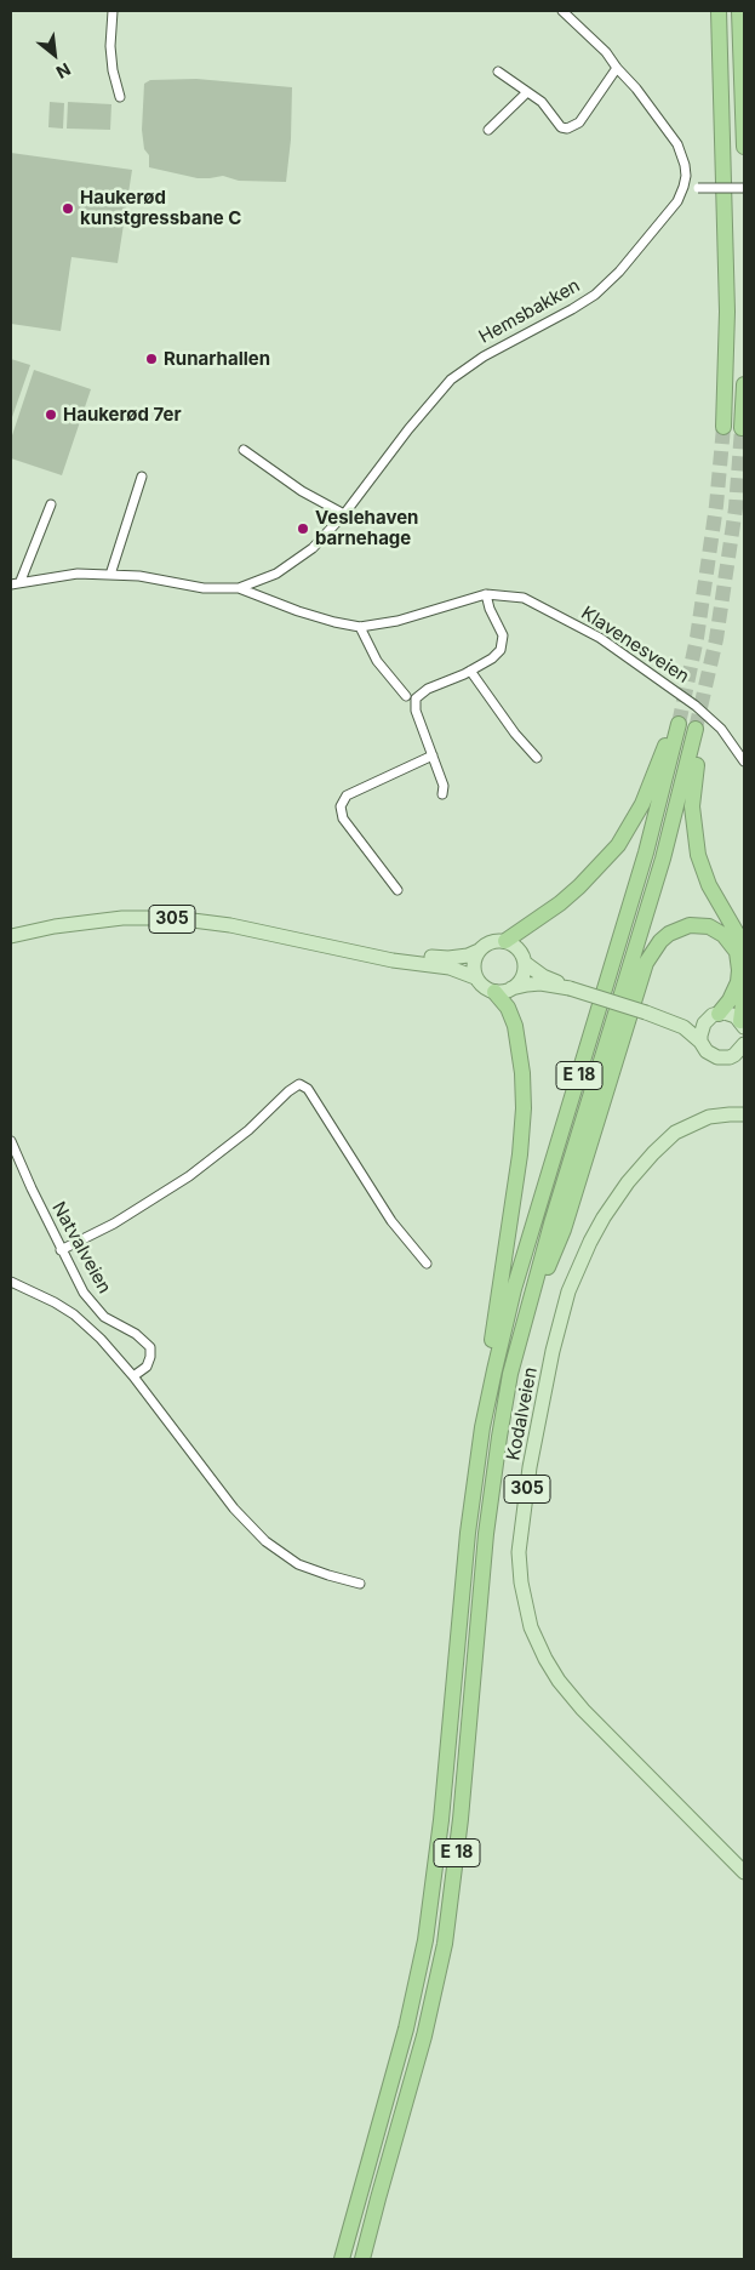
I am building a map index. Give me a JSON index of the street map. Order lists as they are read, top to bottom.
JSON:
{
  "streets": {
    "highway": ["E 18"],
    "main road": ["305", "Kodalveien"],
    "street": ["Hemsbakken", "Klavenesveien", "Natvalveien"]
  },
  "crossings": [
    ["Hemsbakken", "Klavenesveien"],
    ["305", "E 18"]
  ],
  "places": [
    "Haukerød kunstgressbane C",
    "Runarhallen",
    "Haukerød 7er",
    "Veslehaven barnehage"
  ],
  "north": "bottom right"
}
